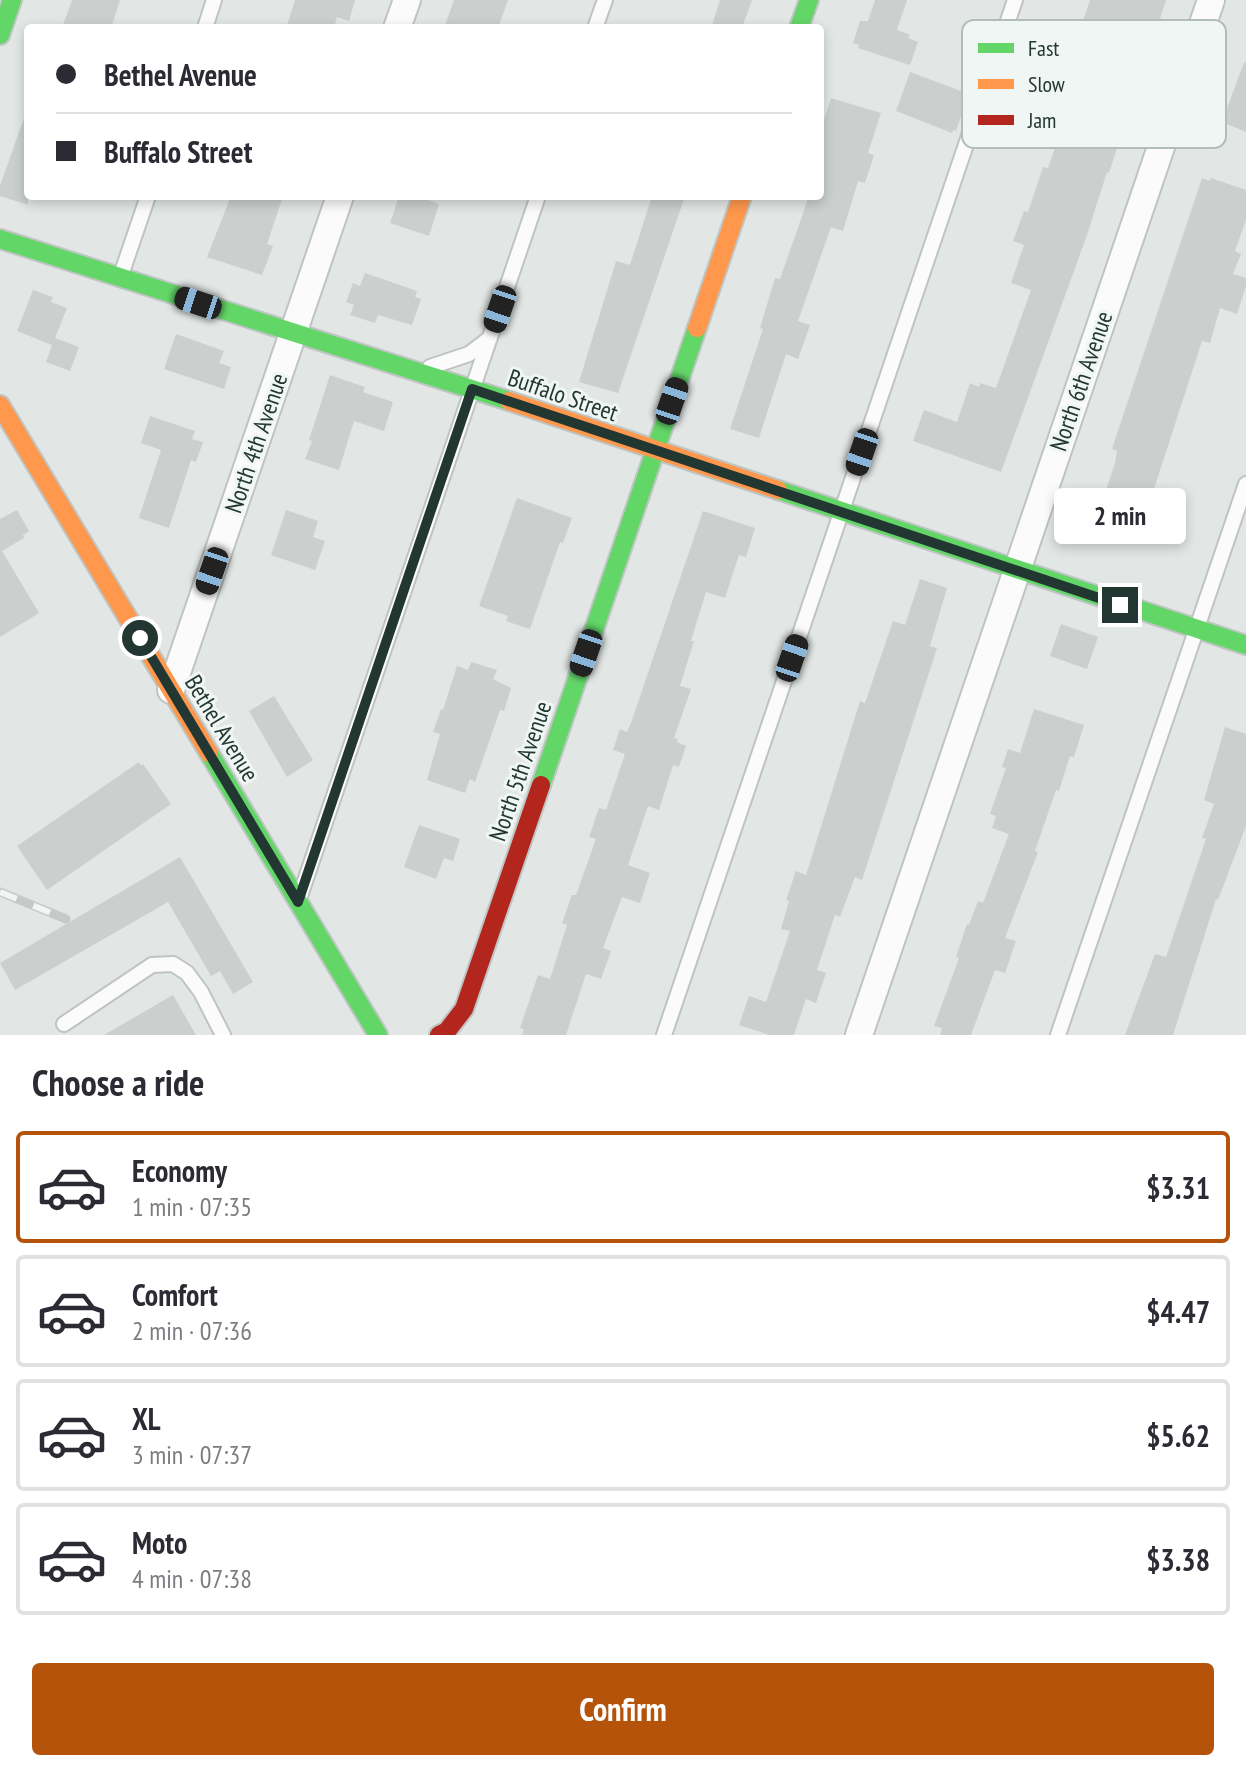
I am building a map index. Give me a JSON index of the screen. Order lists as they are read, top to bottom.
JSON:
{
  "streets": {
    "street": [
      "North 6th Avenue",
      "Buffalo Street",
      "North 4th Avenue",
      "Bethel Avenue",
      "North 5th Avenue"
    ]
  },
  "crossings": [
    ["North 6th Avenue", "Buffalo Street"],
    ["Buffalo Street", "North 4th Avenue"],
    ["Buffalo Street", "North 5th Avenue"],
    ["North 4th Avenue", "Bethel Avenue"]
  ],
  "legend": ["Fast", "Slow", "Jam"],
  "page": {
    "banner": ["Bethel Avenue", "Buffalo Street"],
    "bubble": "2 min",
    "heading": "Choose a ride",
    "list": [
      {
        "name": "Economy",
        "note": "1 min · 07:35",
        "value": "$3.31"
      },
      {
        "name": "Comfort",
        "note": "2 min · 07:36",
        "value": "$4.47"
      },
      {
        "name": "XL",
        "note": "3 min · 07:37",
        "value": "$5.62"
      },
      {
        "name": "Moto",
        "note": "4 min · 07:38",
        "value": "$3.38"
      }
    ],
    "buttons": "Confirm"
  }
}
